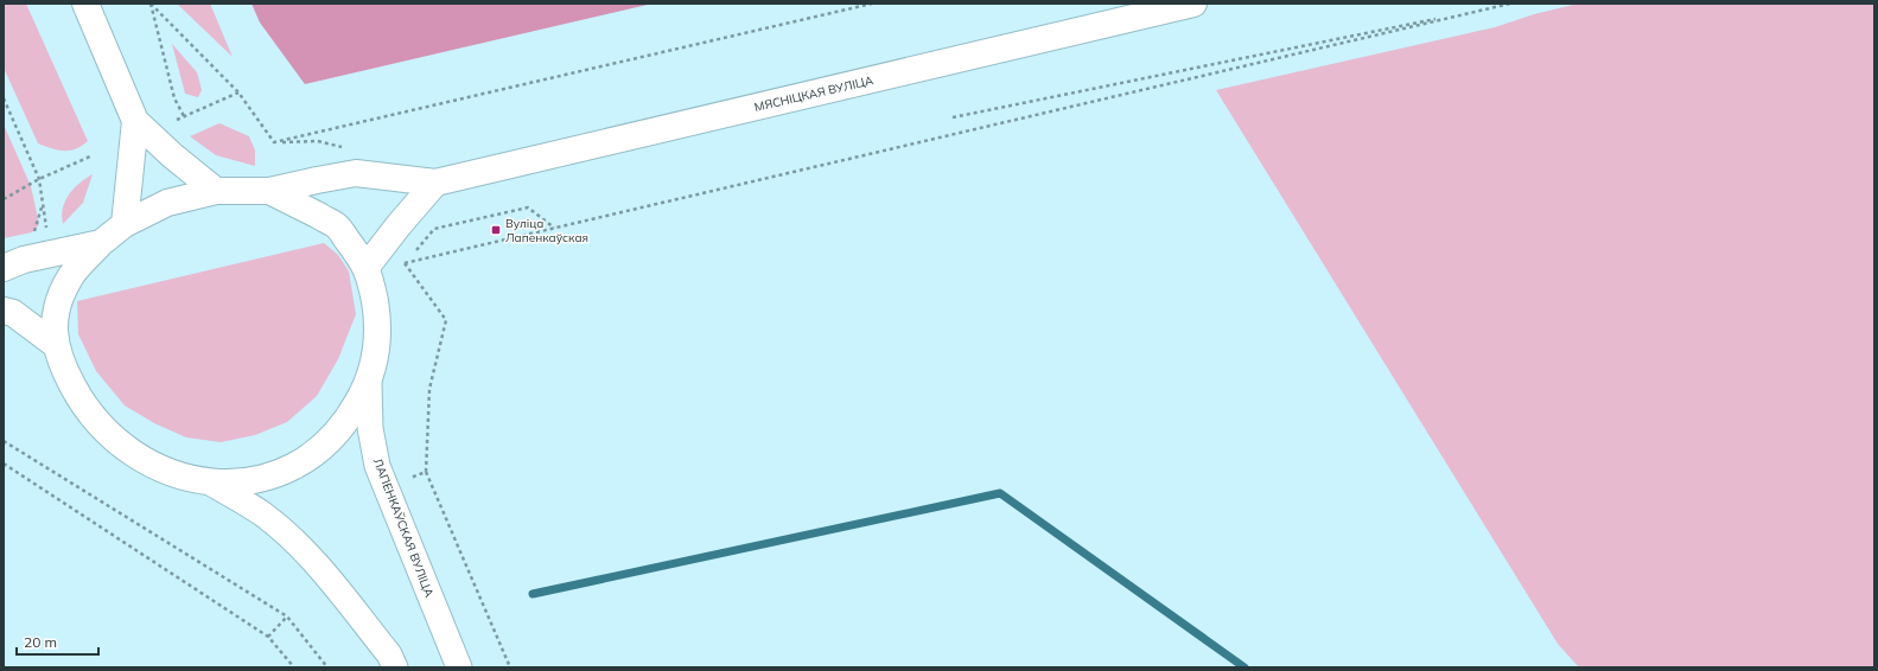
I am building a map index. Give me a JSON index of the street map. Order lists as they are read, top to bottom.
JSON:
{
  "streets": {
    "main road": ["МЯСНІЦКАЯ ВУЛІЦА"],
    "street": ["ЛАПЕНКАЎСКАЯ ВУЛІЦА"]
  },
  "places": {
    "transit": ["Вуліца Лапенкаўская"]
  },
  "scale_bar": "20 m"
}
